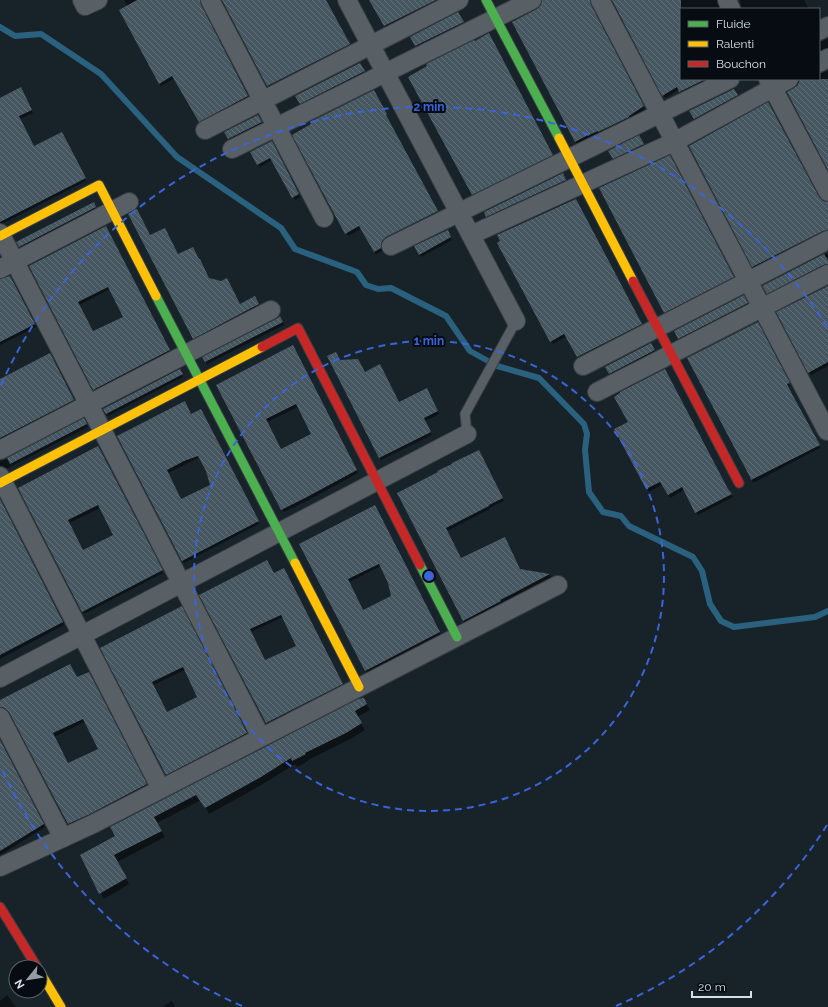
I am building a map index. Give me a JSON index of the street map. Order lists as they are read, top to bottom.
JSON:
{
  "legend": ["Fluide", "Ralenti", "Bouchon"],
  "scale_bar": "20 m",
  "north": "bottom left",
  "rings": ["2 min", "1 min"]
}
